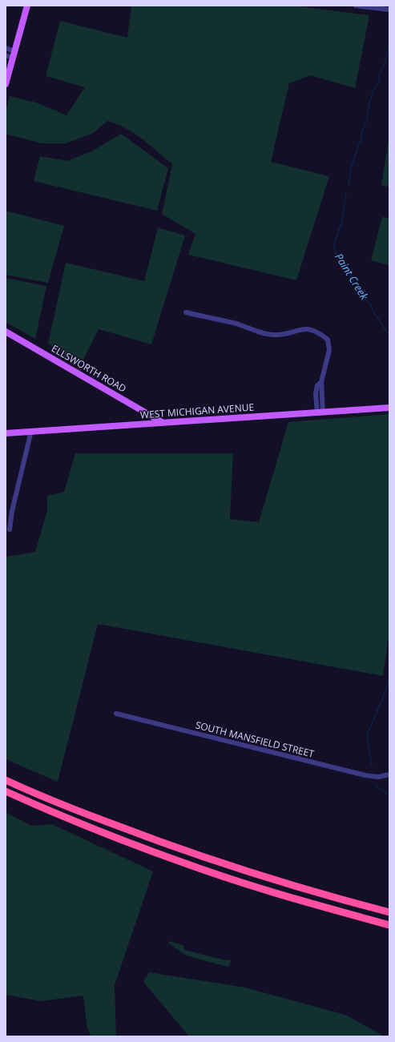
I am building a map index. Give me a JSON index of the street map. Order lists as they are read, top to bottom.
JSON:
{
  "streets": {
    "main road": ["ELLSWORTH ROAD", "WEST MICHIGAN AVENUE"],
    "street": ["SOUTH MANSFIELD STREET"]
  },
  "crossings": [
    ["ELLSWORTH ROAD", "WEST MICHIGAN AVENUE"]
  ],
  "water": ["Paint Creek"]
}
